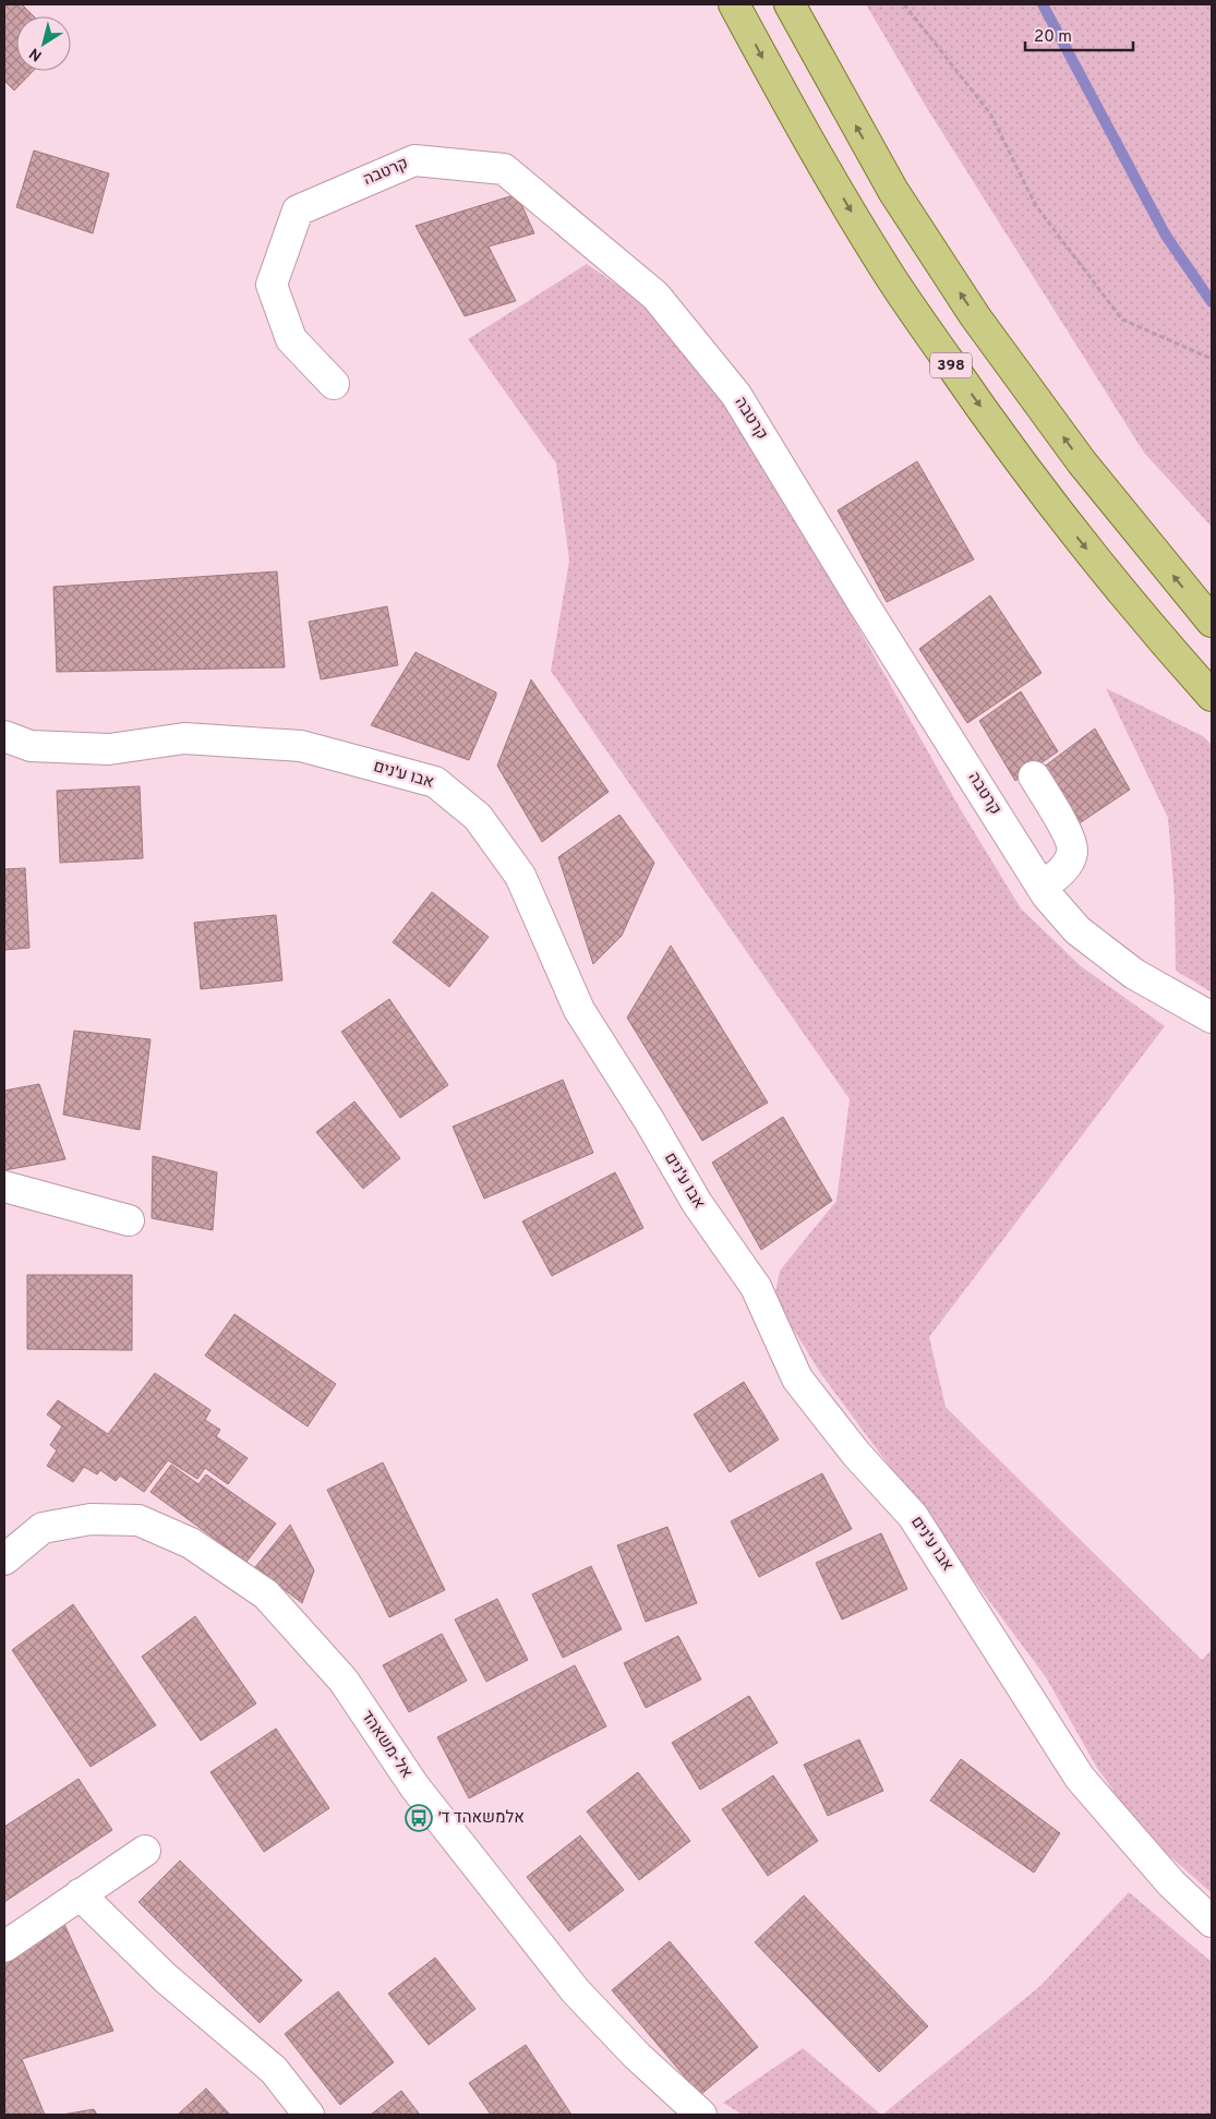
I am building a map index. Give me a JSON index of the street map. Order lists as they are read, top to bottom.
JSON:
{
  "streets": {
    "main road": ["398"],
    "street": ["קרטבה", "אבו ע'נים", "אל-משאהד"]
  },
  "places": {
    "bus stop": ["אלמשאהד ד׳"]
  },
  "scale_bar": "20 m",
  "north": "bottom left"
}
